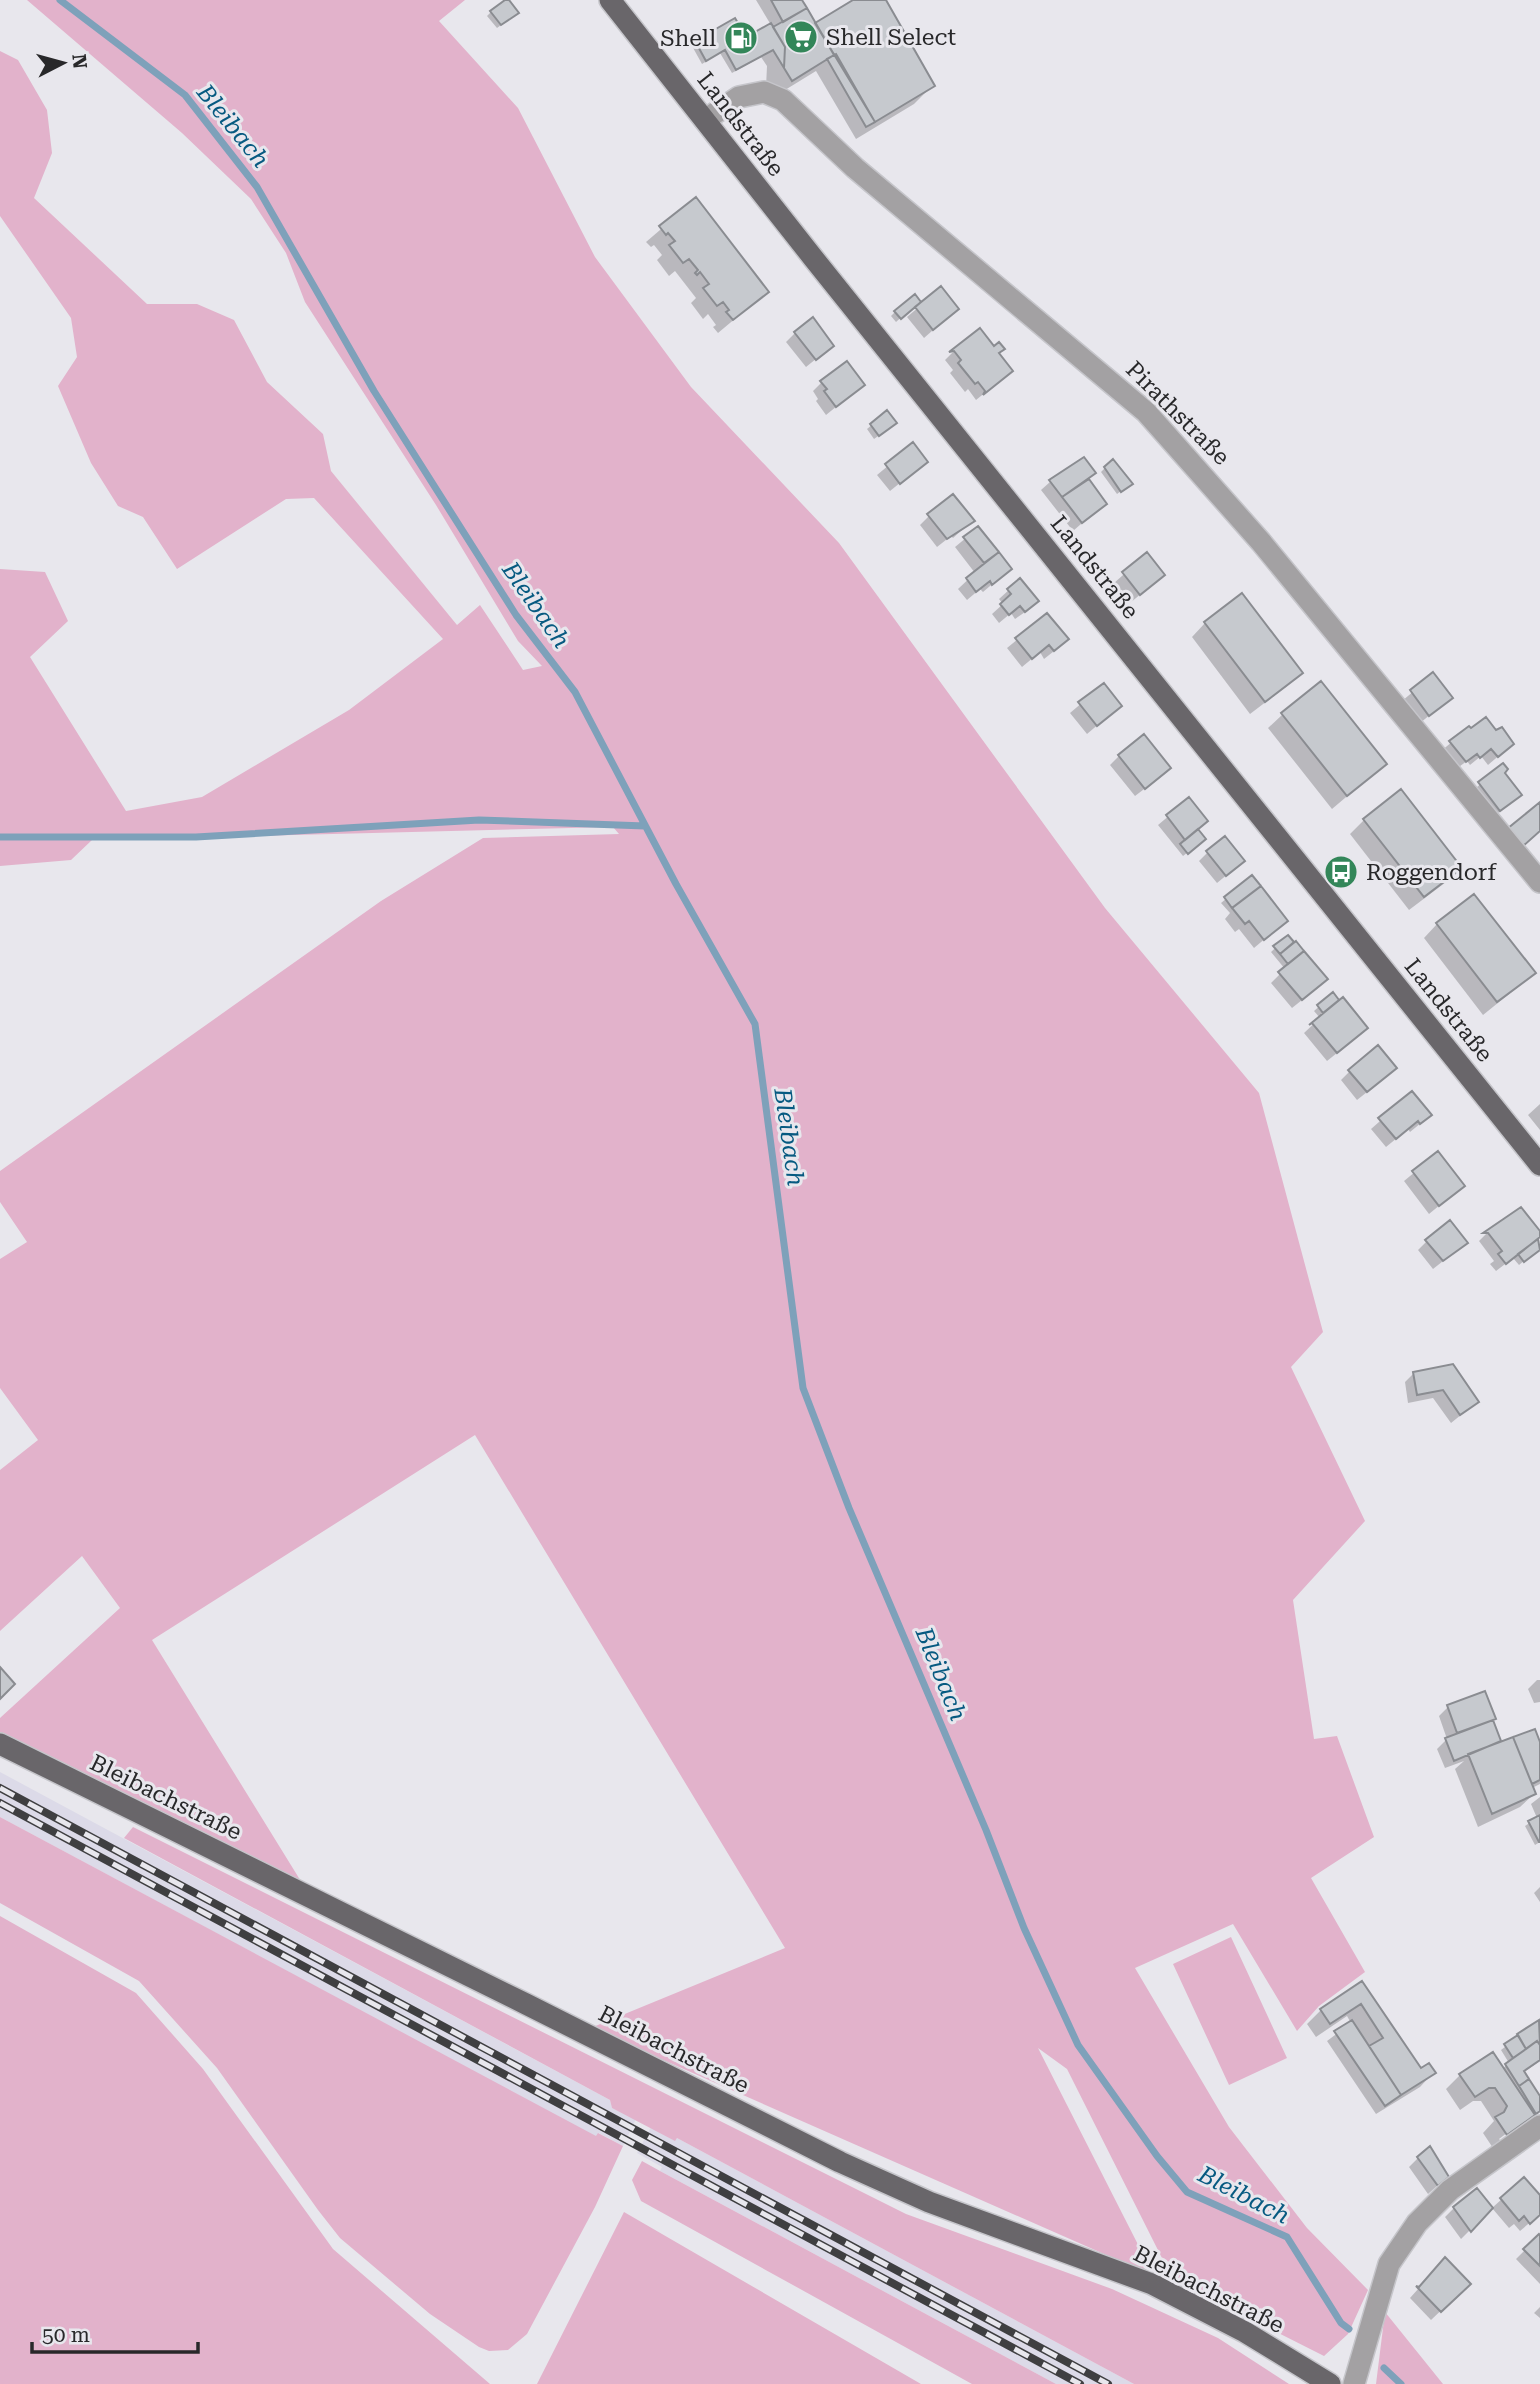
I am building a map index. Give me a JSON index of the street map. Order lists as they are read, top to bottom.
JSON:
{
  "streets": {
    "main road": ["Landstraße", "Bleibachstraße"],
    "street": ["Pirathstraße"]
  },
  "crossings": [
    ["Landstraße", "Pirathstraße"]
  ],
  "water": ["Bleibach"],
  "places": {
    "supermarket": ["Shell Select"],
    "fuel station": ["Shell"],
    "bus stop": ["Roggendorf"]
  },
  "scale_bar": "50 m",
  "north": "right"
}
